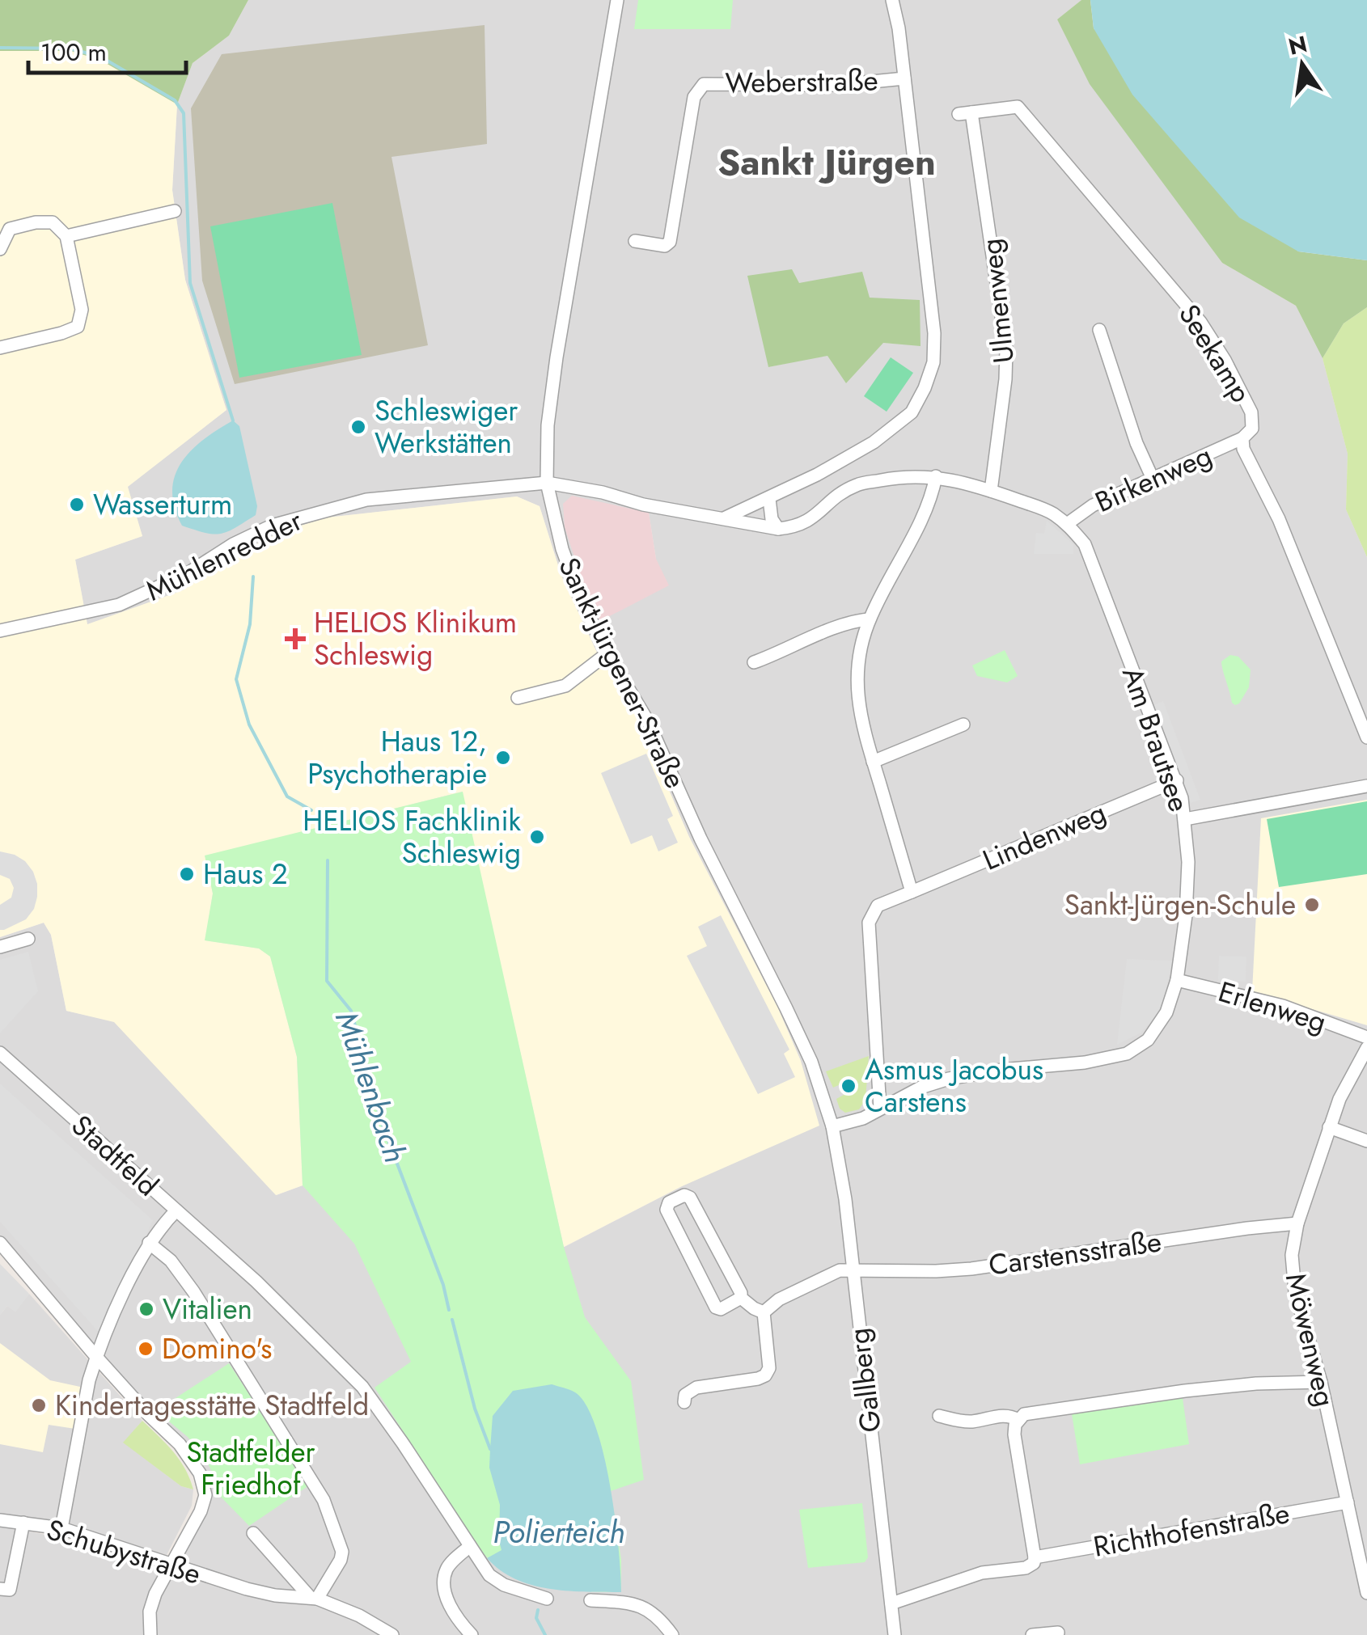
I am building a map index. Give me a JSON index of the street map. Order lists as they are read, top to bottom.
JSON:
{
  "streets": {
    "street": [
      "Weberstraße",
      "Ulmenweg",
      "Seekamp",
      "Birkenweg",
      "Mühlenredder",
      "Sankt-Jürgener-Straße",
      "Am Brautsee",
      "Lindenweg",
      "Erlenweg",
      "Stadtfeld",
      "Carstensstraße",
      "Möwenweg",
      "Gallberg",
      "Richthofenstraße",
      "Schubystraße"
    ]
  },
  "crossings": [
    ["Ulmenweg", "Seekamp"],
    ["Ulmenweg", "Am Brautsee"],
    ["Seekamp", "Birkenweg"],
    ["Birkenweg", "Am Brautsee"],
    ["Mühlenredder", "Sankt-Jürgener-Straße"],
    ["Mühlenredder", "Am Brautsee"],
    ["Sankt-Jürgener-Straße", "Am Brautsee"],
    ["Sankt-Jürgener-Straße", "Gallberg"],
    ["Am Brautsee", "Lindenweg"],
    ["Am Brautsee", "Erlenweg"],
    ["Am Brautsee", "Gallberg"],
    ["Stadtfeld", "Schubystraße"],
    ["Carstensstraße", "Möwenweg"],
    ["Carstensstraße", "Gallberg"],
    ["Möwenweg", "Richthofenstraße"],
    ["Gallberg", "Richthofenstraße"]
  ],
  "districts": ["Sankt Jürgen"],
  "water": ["Mühlenbach", "Polierteich"],
  "parks": ["Stadtfelder Friedhof"],
  "places": {
    "other": [
      "Schleswiger Werkstätten",
      "Wasserturm",
      "Haus 12, Psychotherapie",
      "HELIOS Fachklinik Schleswig",
      "Haus 2",
      "Sankt-Jürgen-Schule",
      "Asmus Jacobus Carstens",
      "Vitalien",
      "Domino's",
      "Kindertagesstätte Stadtfeld"
    ],
    "health": ["HELIOS Klinikum Schleswig"]
  },
  "scale_bar": "100 m",
  "north": "top"
}
